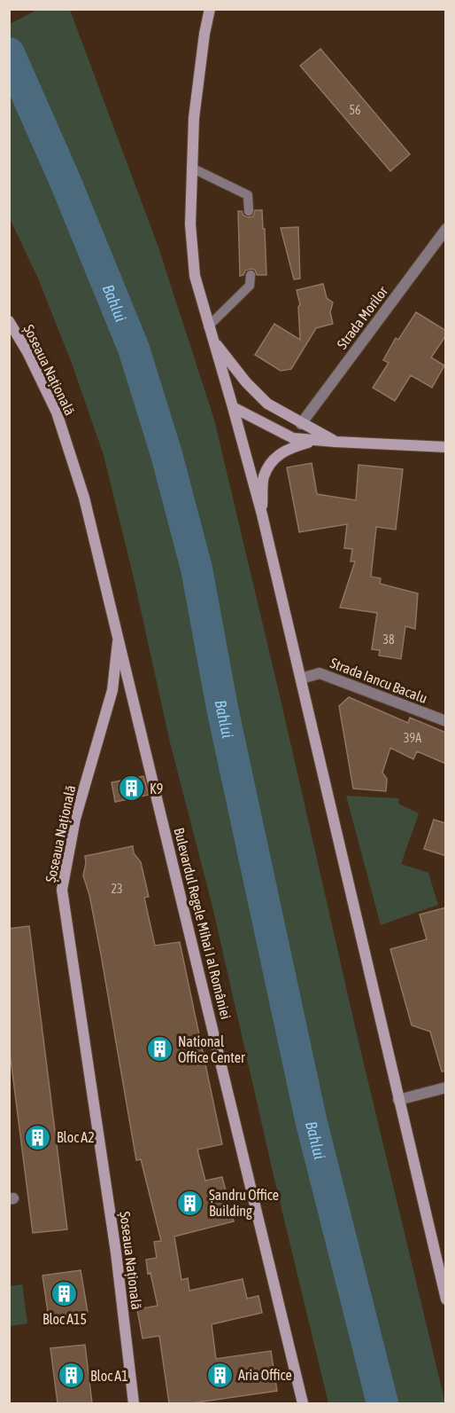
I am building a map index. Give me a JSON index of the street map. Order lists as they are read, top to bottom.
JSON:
{
  "streets": {
    "main road": ["Șoseaua Națională", "Bulevardul Regele Mihai I al României"],
    "street": ["Strada Morilor", "Strada Iancu Bacalu"]
  },
  "crossings": [
    ["Șoseaua Națională", "Bulevardul Regele Mihai I al României"]
  ],
  "water": ["Bahlui"],
  "places": {
    "building": [
      "K9",
      "National Office Center",
      "Bloc A2",
      "Șandru Office Building",
      "Bloc A15",
      "Aria Office",
      "Bloc A1"
    ]
  },
  "house_numbers": [
    "56",
    "38",
    "39A",
    "23"
  ]
}
